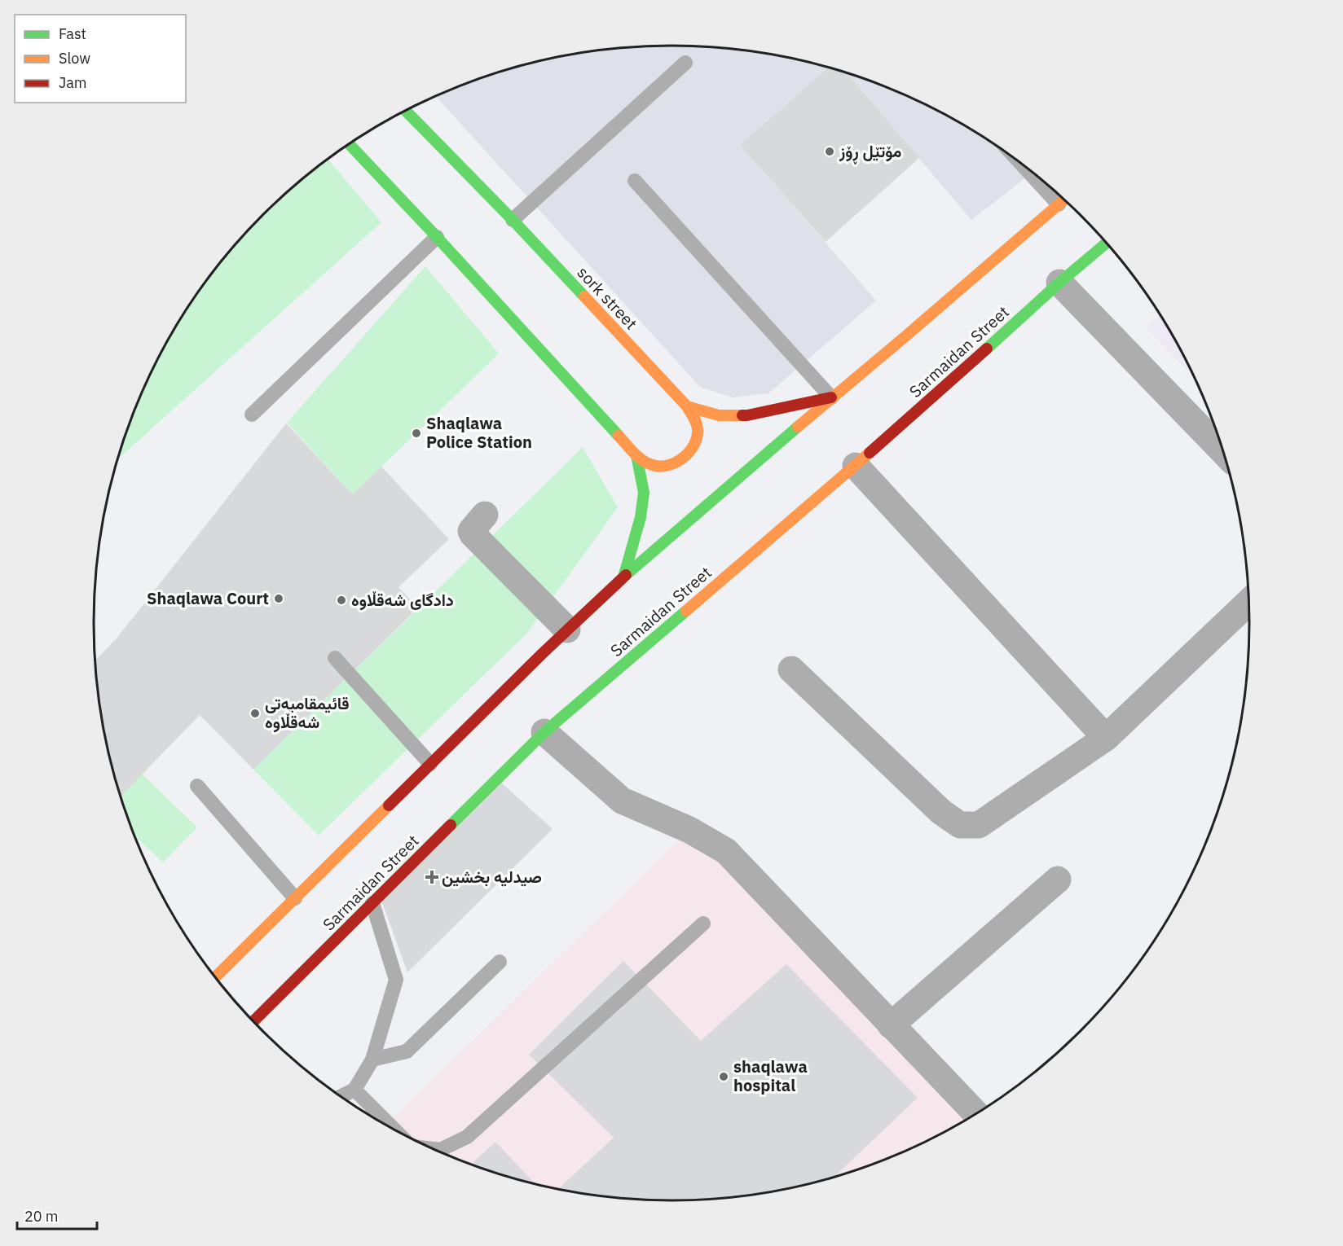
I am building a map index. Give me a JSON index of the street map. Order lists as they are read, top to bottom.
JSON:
{
  "streets": {
    "main road": ["sork street", "Sarmaidan Street"]
  },
  "places": {
    "other": [
      "مۆتێل ڕۆز",
      "Shaqlawa Police Station",
      "Shaqlawa Court",
      "دادگای شەقڵاوە",
      "قائیمقامیەتی شەقڵاوە",
      "shaqlawa hospital"
    ],
    "health": ["صیدلیە بخشین"]
  },
  "legend": ["Fast", "Slow", "Jam"],
  "scale_bar": "20 m"
}
